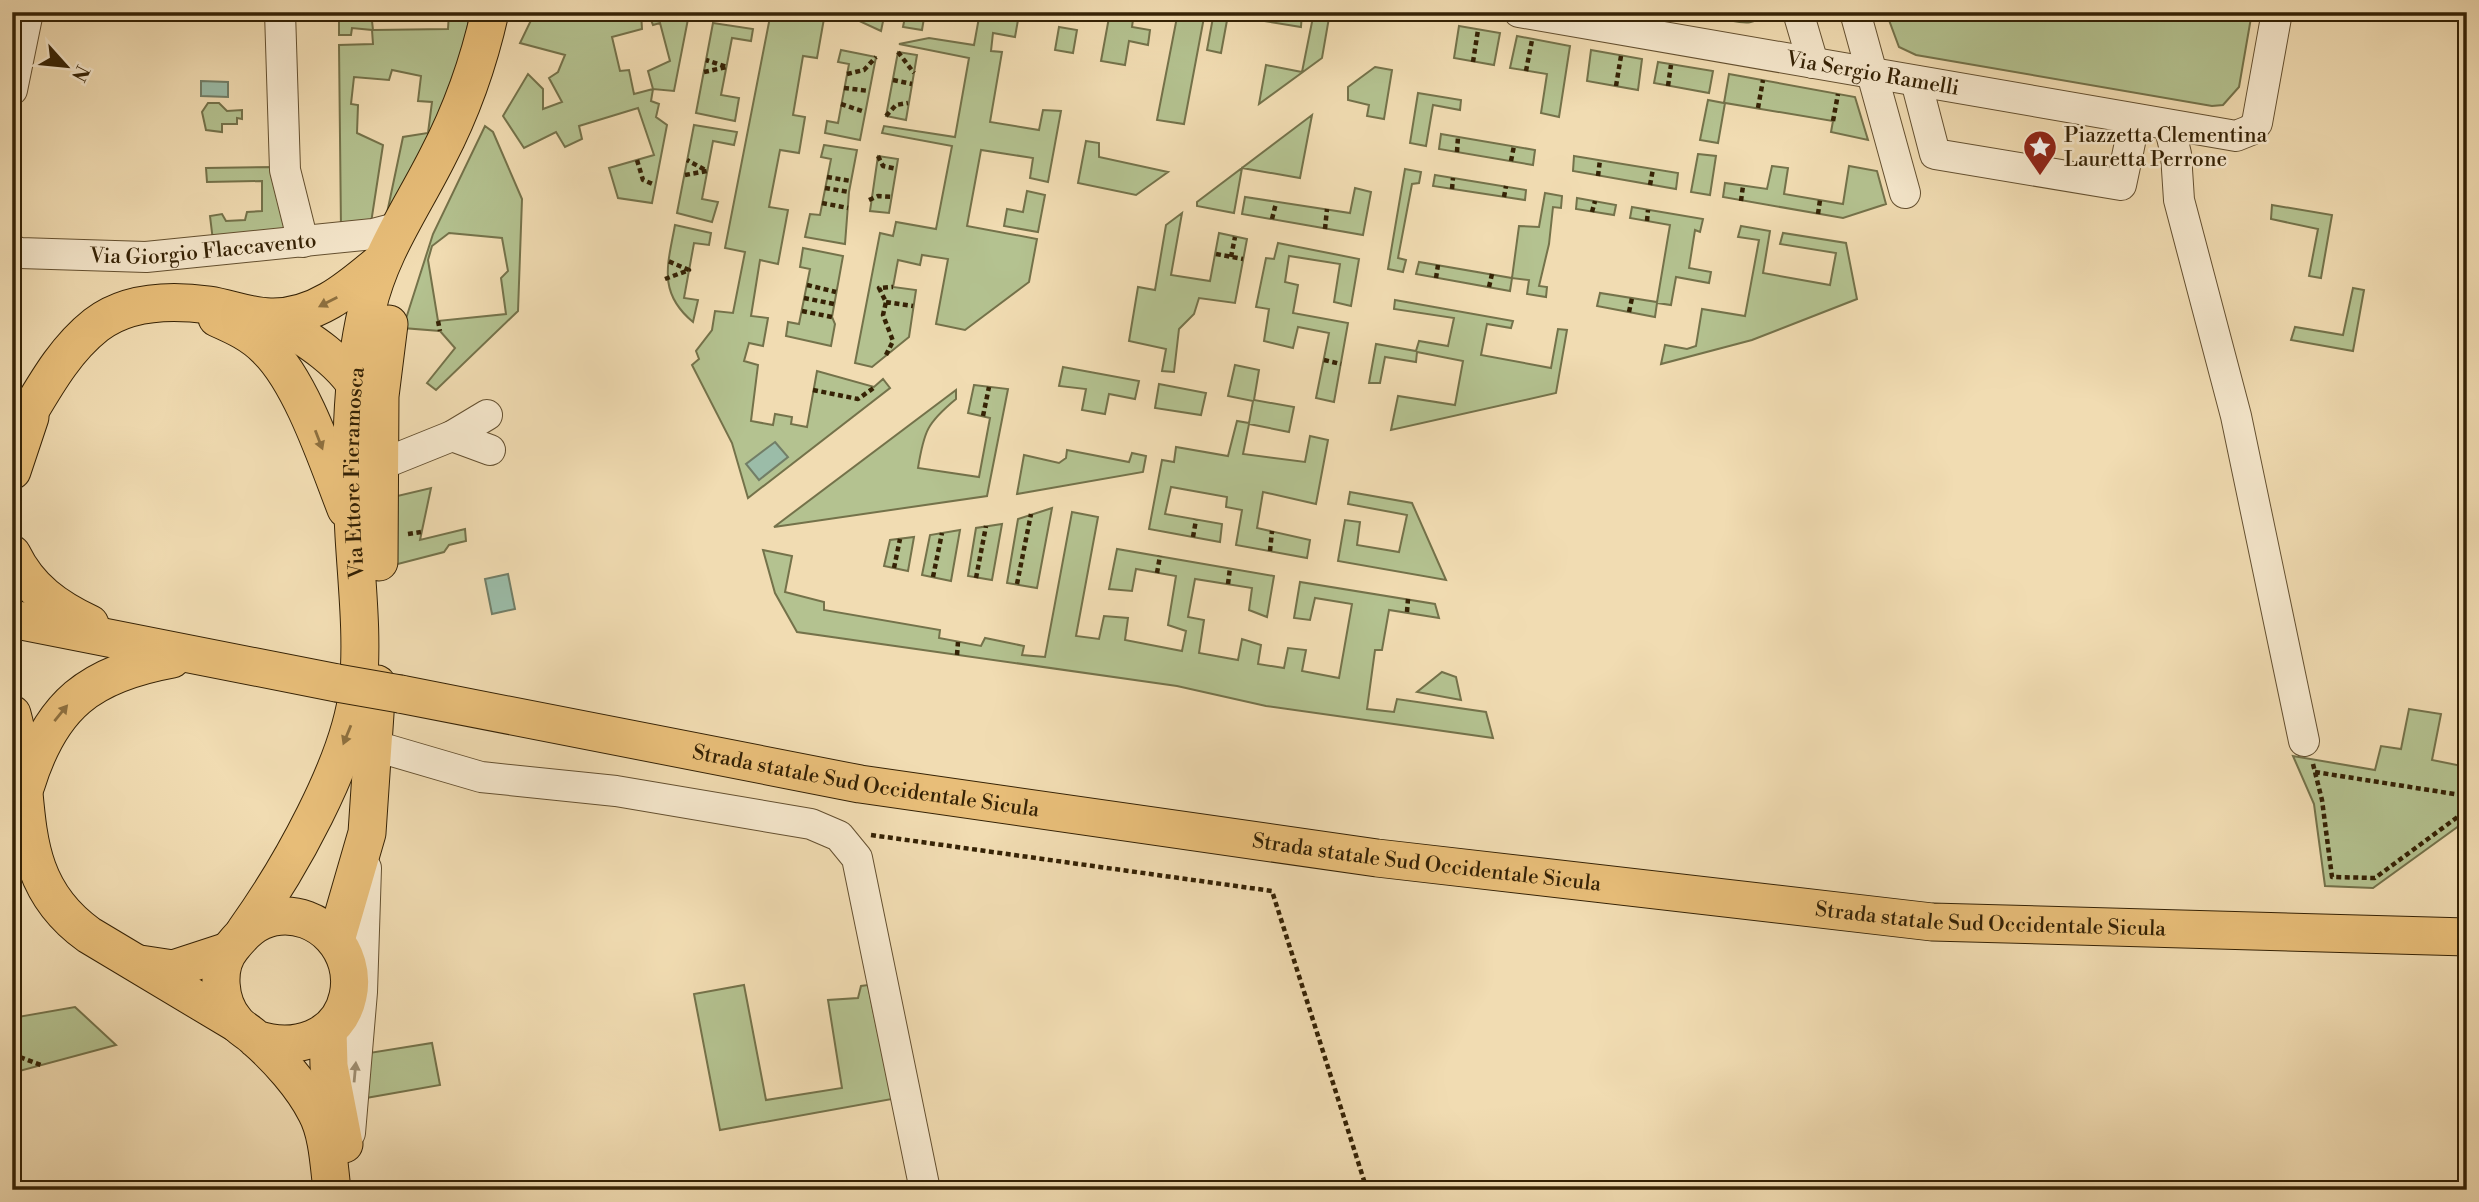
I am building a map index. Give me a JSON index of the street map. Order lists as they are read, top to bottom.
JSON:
{
  "streets": {
    "main road": ["Via Ettore Fieramosca", "Strada statale Sud Occidentale Sicula"],
    "street": ["Via Sergio Ramelli", "Via Giorgio Flaccavento"]
  },
  "crossings": [
    ["Via Giorgio Flaccavento", "Via Ettore Fieramosca"]
  ],
  "places": {
    "place": ["Piazzetta Clementina Lauretta Perrone"]
  },
  "north": "bottom right"
}
